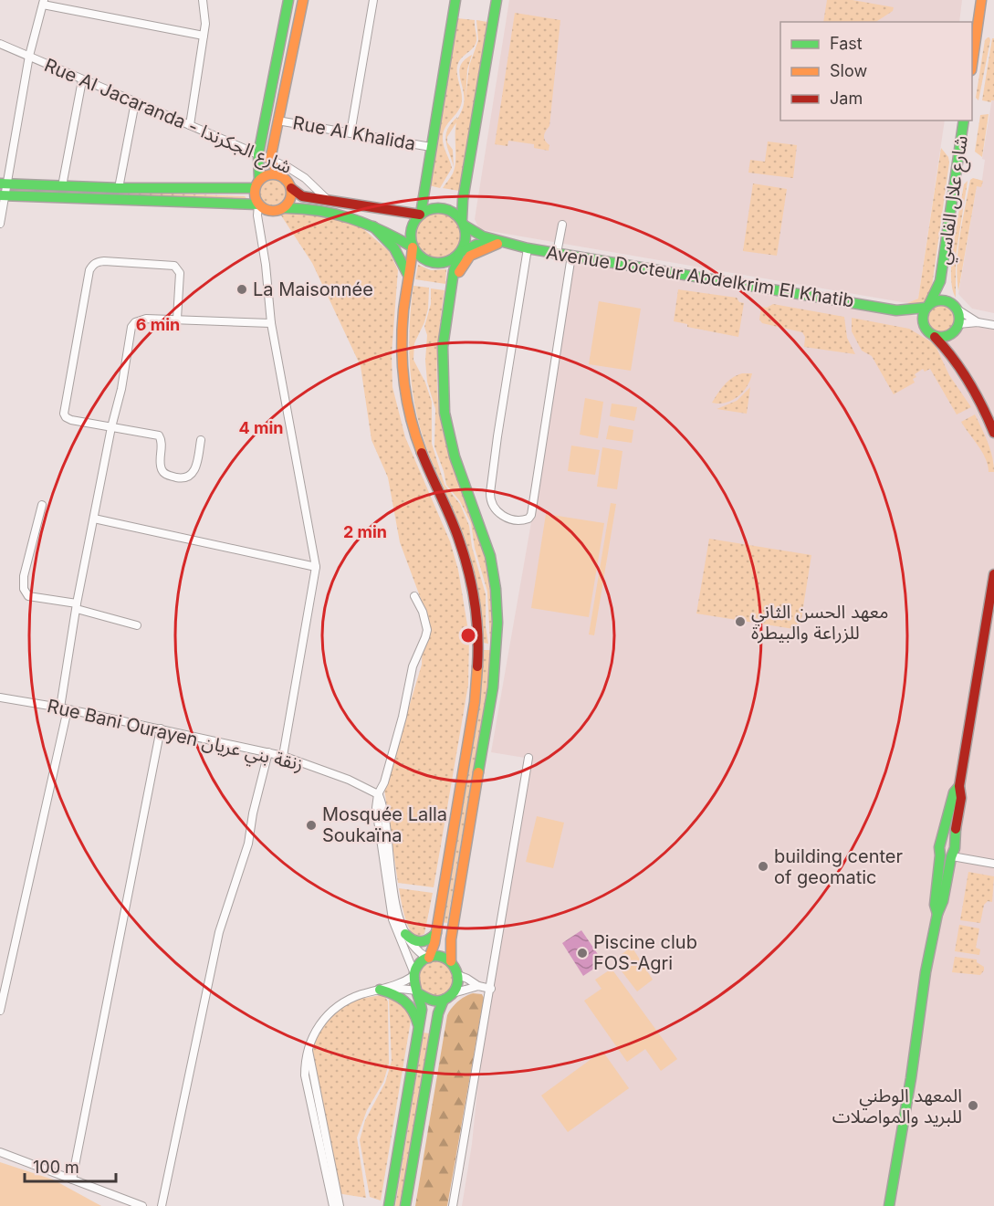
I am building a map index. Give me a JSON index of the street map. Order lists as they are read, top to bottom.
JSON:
{
  "streets": {
    "main road": ["شارع علال الفاسي", "Avenue Docteur Abdelkrim El Khatib"],
    "street": ["Rue Al Jacaranda - شارع الجكرندا", "Rue Al Khalida", "Rue Bani Ourayen زنقة بني عريان"]
  },
  "places": [
    "La Maisonnée",
    "معهد الحسن الثاني للزراعة والبيطرة",
    "Mosquée Lalla Soukaïna",
    "building center of geomatic",
    "Piscine club FOS-Agri",
    "المعهد الوطني للبريد والمواصلات"
  ],
  "legend": ["Fast", "Slow", "Jam"],
  "scale_bar": "100 m",
  "rings": ["6 min", "4 min", "2 min"]
}
